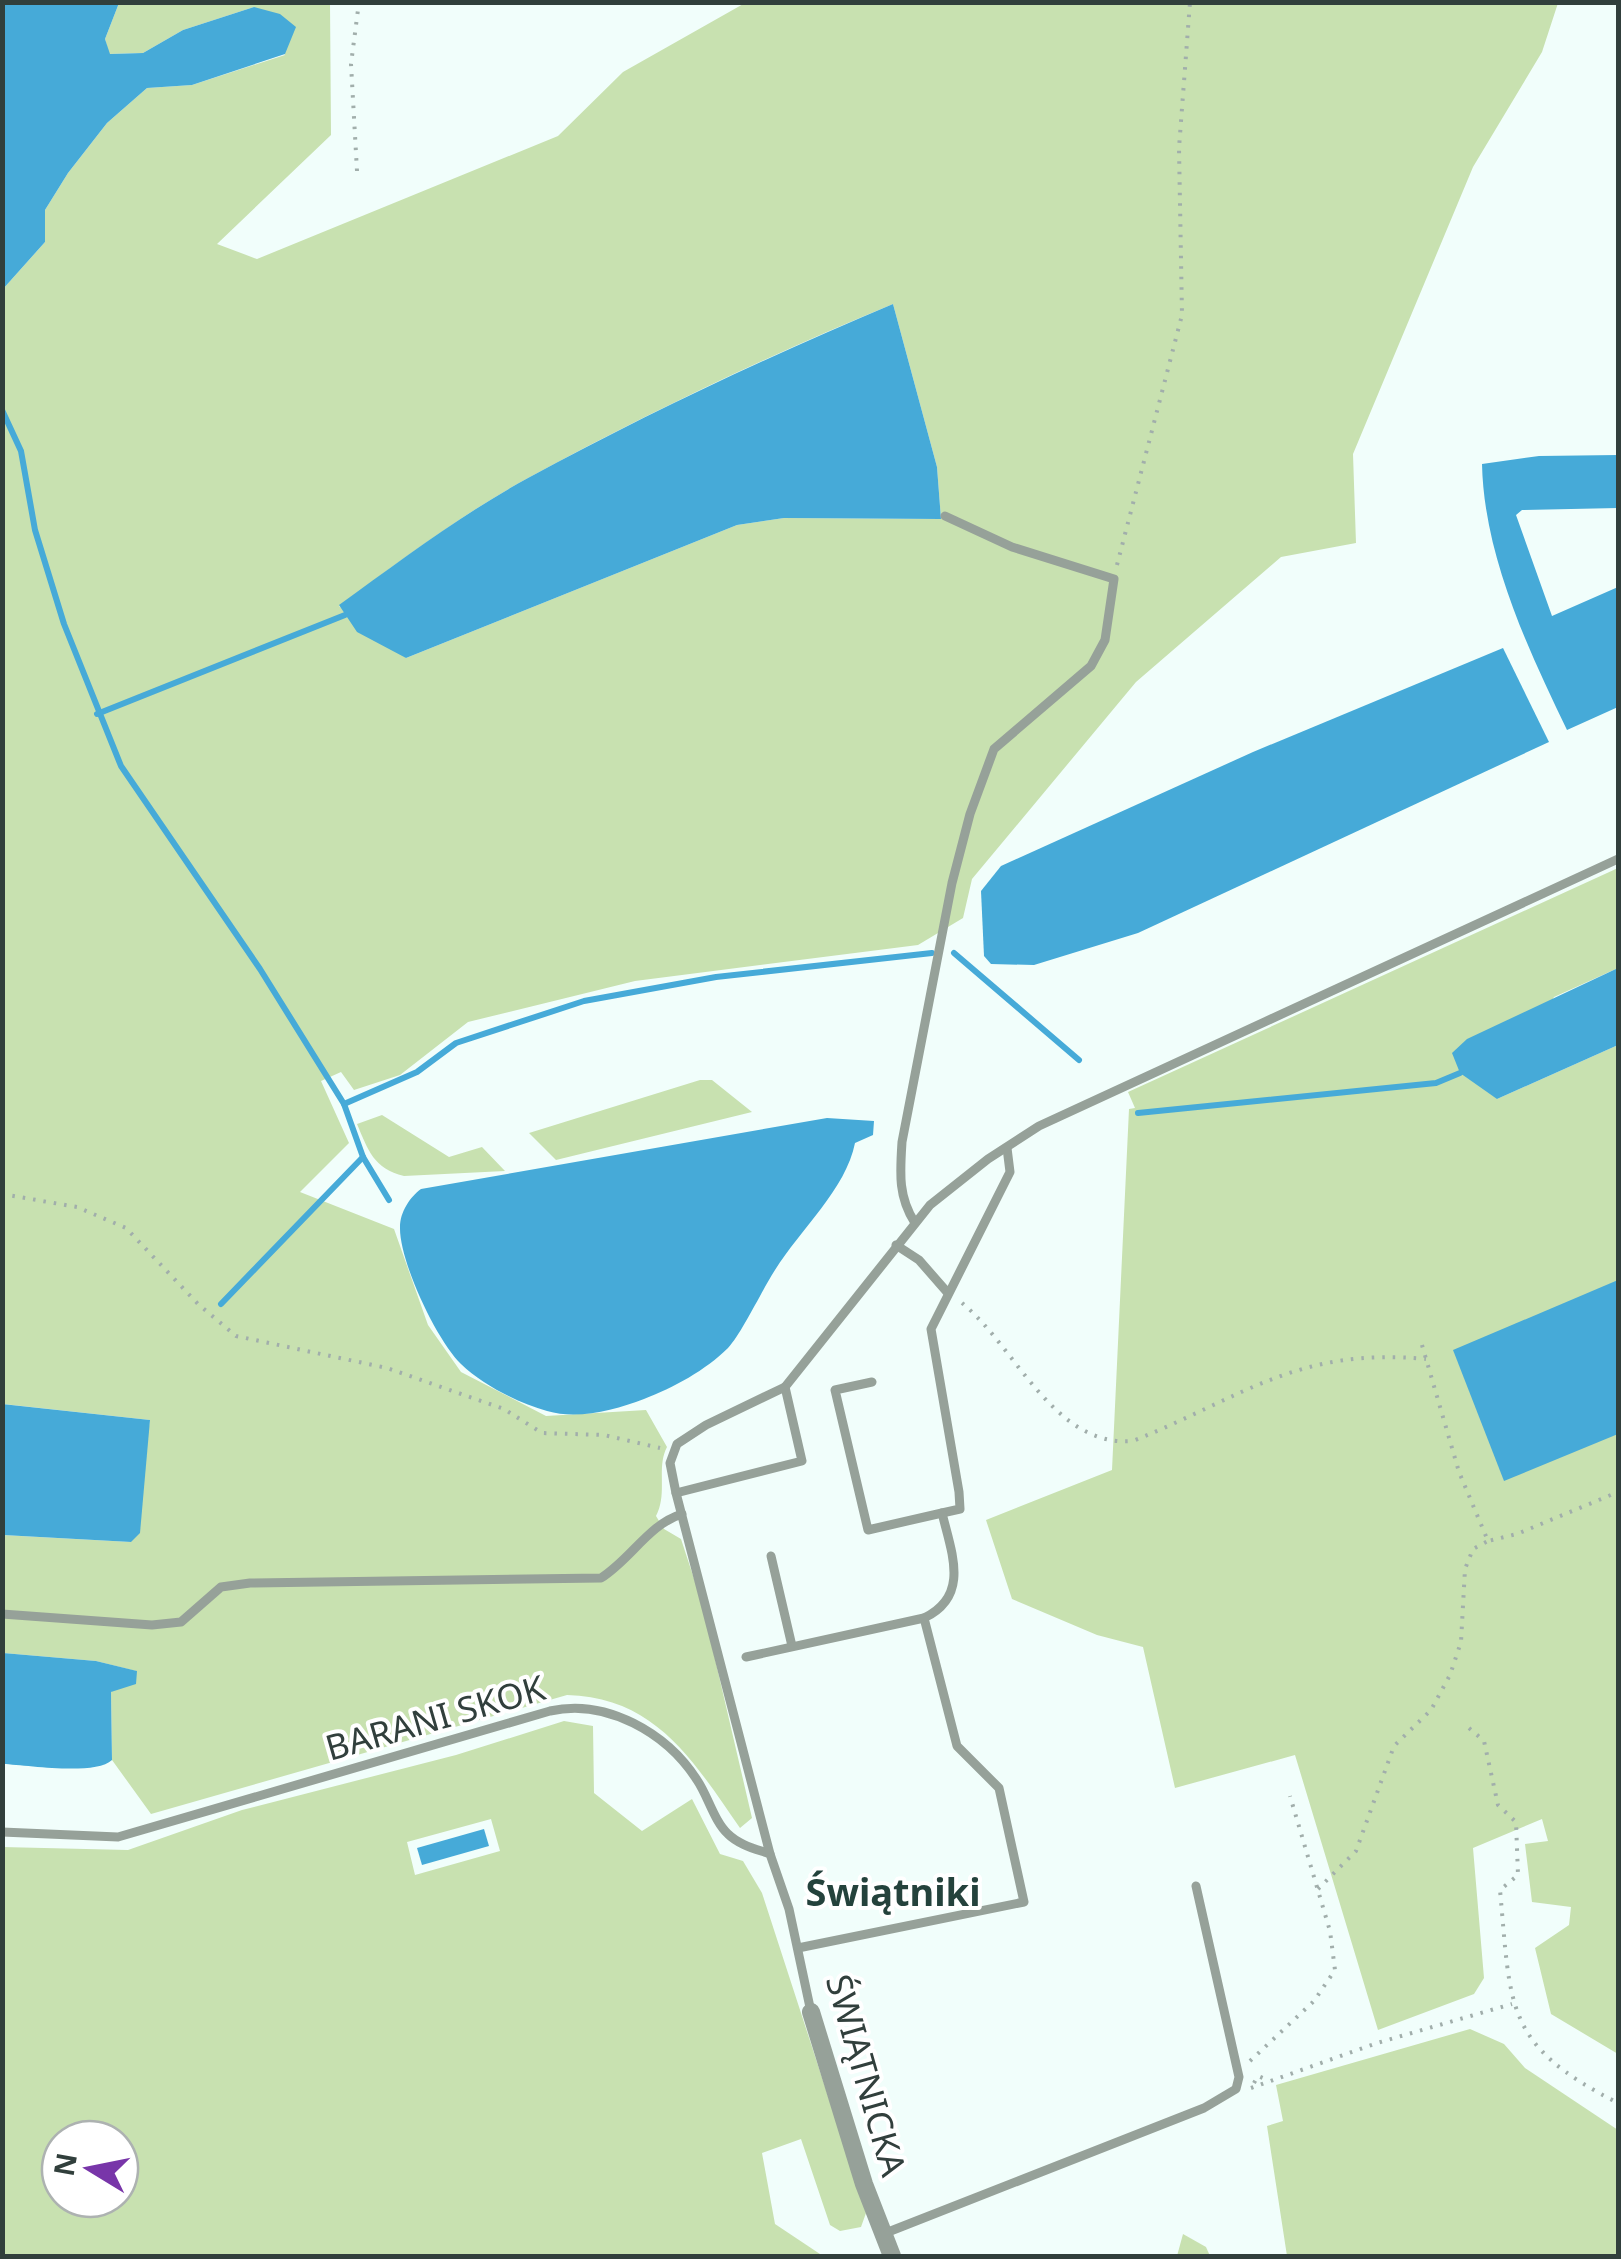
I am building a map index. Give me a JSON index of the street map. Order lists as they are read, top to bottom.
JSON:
{
  "streets": {
    "street": ["ŚWIĄTNICKA"],
    "lane": ["BARANI SKOK"]
  },
  "crossings": [
    ["BARANI SKOK", "ŚWIĄTNICKA"]
  ],
  "districts": ["Świątniki"],
  "north": "left"
}
